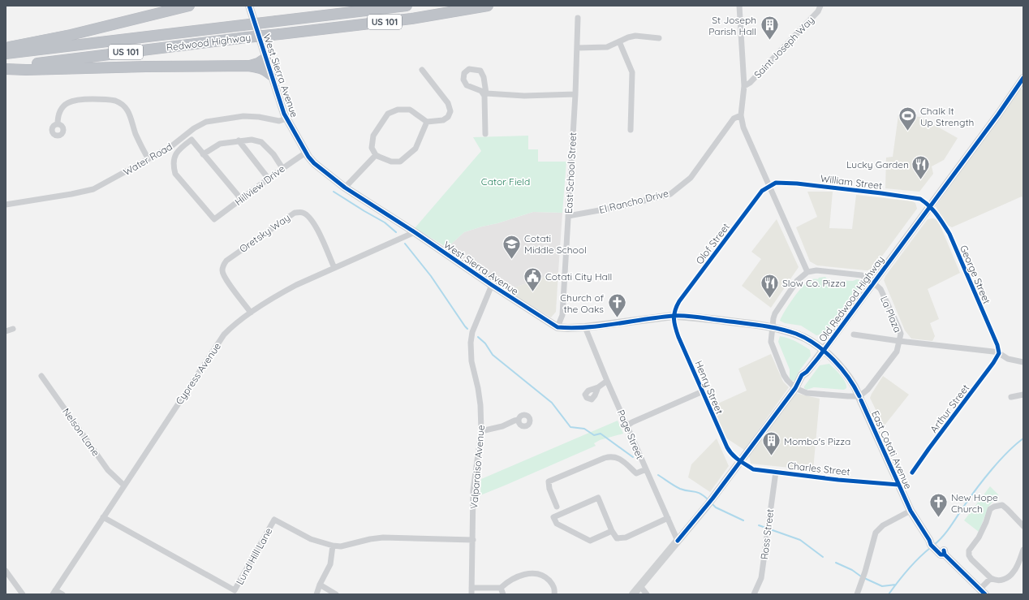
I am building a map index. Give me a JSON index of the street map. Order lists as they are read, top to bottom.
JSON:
{
  "streets": {
    "highway": ["US 101", "Redwood Highway"],
    "main road": ["West Sierra Avenue", "Old Redwood Highway", "East Cotati Avenue"],
    "street": [
      "Saint Joseph Way",
      "Water Road",
      "East School Street",
      "William Street",
      "Hillview Drive",
      "El Rancho Drive",
      "Oretsky Way",
      "Olof Street",
      "George Street",
      "La Plaza",
      "Cypress Avenue",
      "Henry Street",
      "Arthur Street",
      "Nelson Lane",
      "Page Street",
      "Valparaiso Avenue",
      "Charles Street",
      "Ross Street",
      "Lund Hill Lane"
    ]
  },
  "crossings": [
    ["West Sierra Avenue", "Water Road"],
    ["West Sierra Avenue", "East School Street"],
    ["West Sierra Avenue", "Hillview Drive"],
    ["West Sierra Avenue", "Cypress Avenue"],
    ["West Sierra Avenue", "Valparaiso Avenue"],
    ["East School Street", "El Rancho Drive"],
    ["William Street", "Olof Street"],
    ["William Street", "George Street"],
    ["William Street", "Old Redwood Highway"],
    ["Oretsky Way", "Cypress Avenue"],
    ["Olof Street", "Henry Street"],
    ["George Street", "Old Redwood Highway"],
    ["George Street", "Arthur Street"],
    ["Old Redwood Highway", "La Plaza"],
    ["Old Redwood Highway", "Henry Street"],
    ["Old Redwood Highway", "Page Street"],
    ["Old Redwood Highway", "East Cotati Avenue"],
    ["Old Redwood Highway", "Charles Street"],
    ["La Plaza", "East Cotati Avenue"],
    ["Cypress Avenue", "Nelson Lane"],
    ["Cypress Avenue", "Lund Hill Lane"],
    ["Henry Street", "Charles Street"],
    ["East Cotati Avenue", "Charles Street"],
    ["Valparaiso Avenue", "Lund Hill Lane"],
    ["Charles Street", "Ross Street"]
  ],
  "parks": ["Cator Field"],
  "places": {
    "building": ["St Joseph Parish Hall", "Mombo's Pizza"],
    "sports": ["Chalk It Up Strength"],
    "restaurant": ["Lucky Garden", "Slow Co. Pizza"],
    "school or university": ["Cotati Middle School"],
    "public building": ["Cotati City Hall"],
    "church": ["Church of the Oaks", "New Hope Church"]
  }
}
